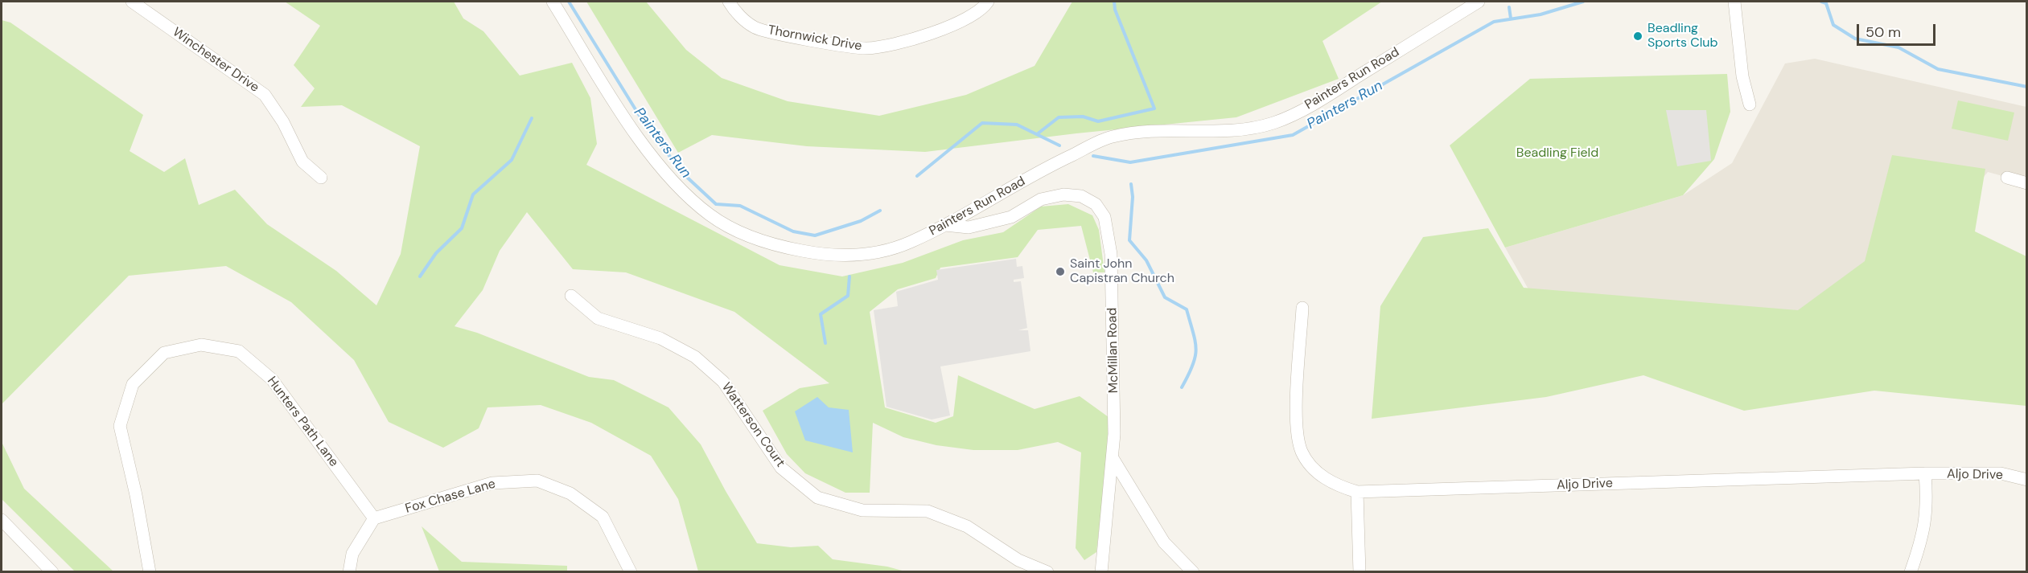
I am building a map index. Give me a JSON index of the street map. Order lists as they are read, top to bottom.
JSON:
{
  "streets": {
    "street": [
      "Thornwick Drive",
      "Winchester Drive",
      "Painters Run Road",
      "McMillan Road",
      "Hunters Path Lane",
      "Watterson Court",
      "Aljo Drive",
      "Fox Chase Lane"
    ]
  },
  "crossings": [
    ["Painters Run Road", "McMillan Road"],
    ["Hunters Path Lane", "Fox Chase Lane"]
  ],
  "water": ["Painters Run"],
  "parks": ["Beadling Field"],
  "places": ["Beadling Sports Club", "Saint John Capistran Church"],
  "scale_bar": "50 m"
}
